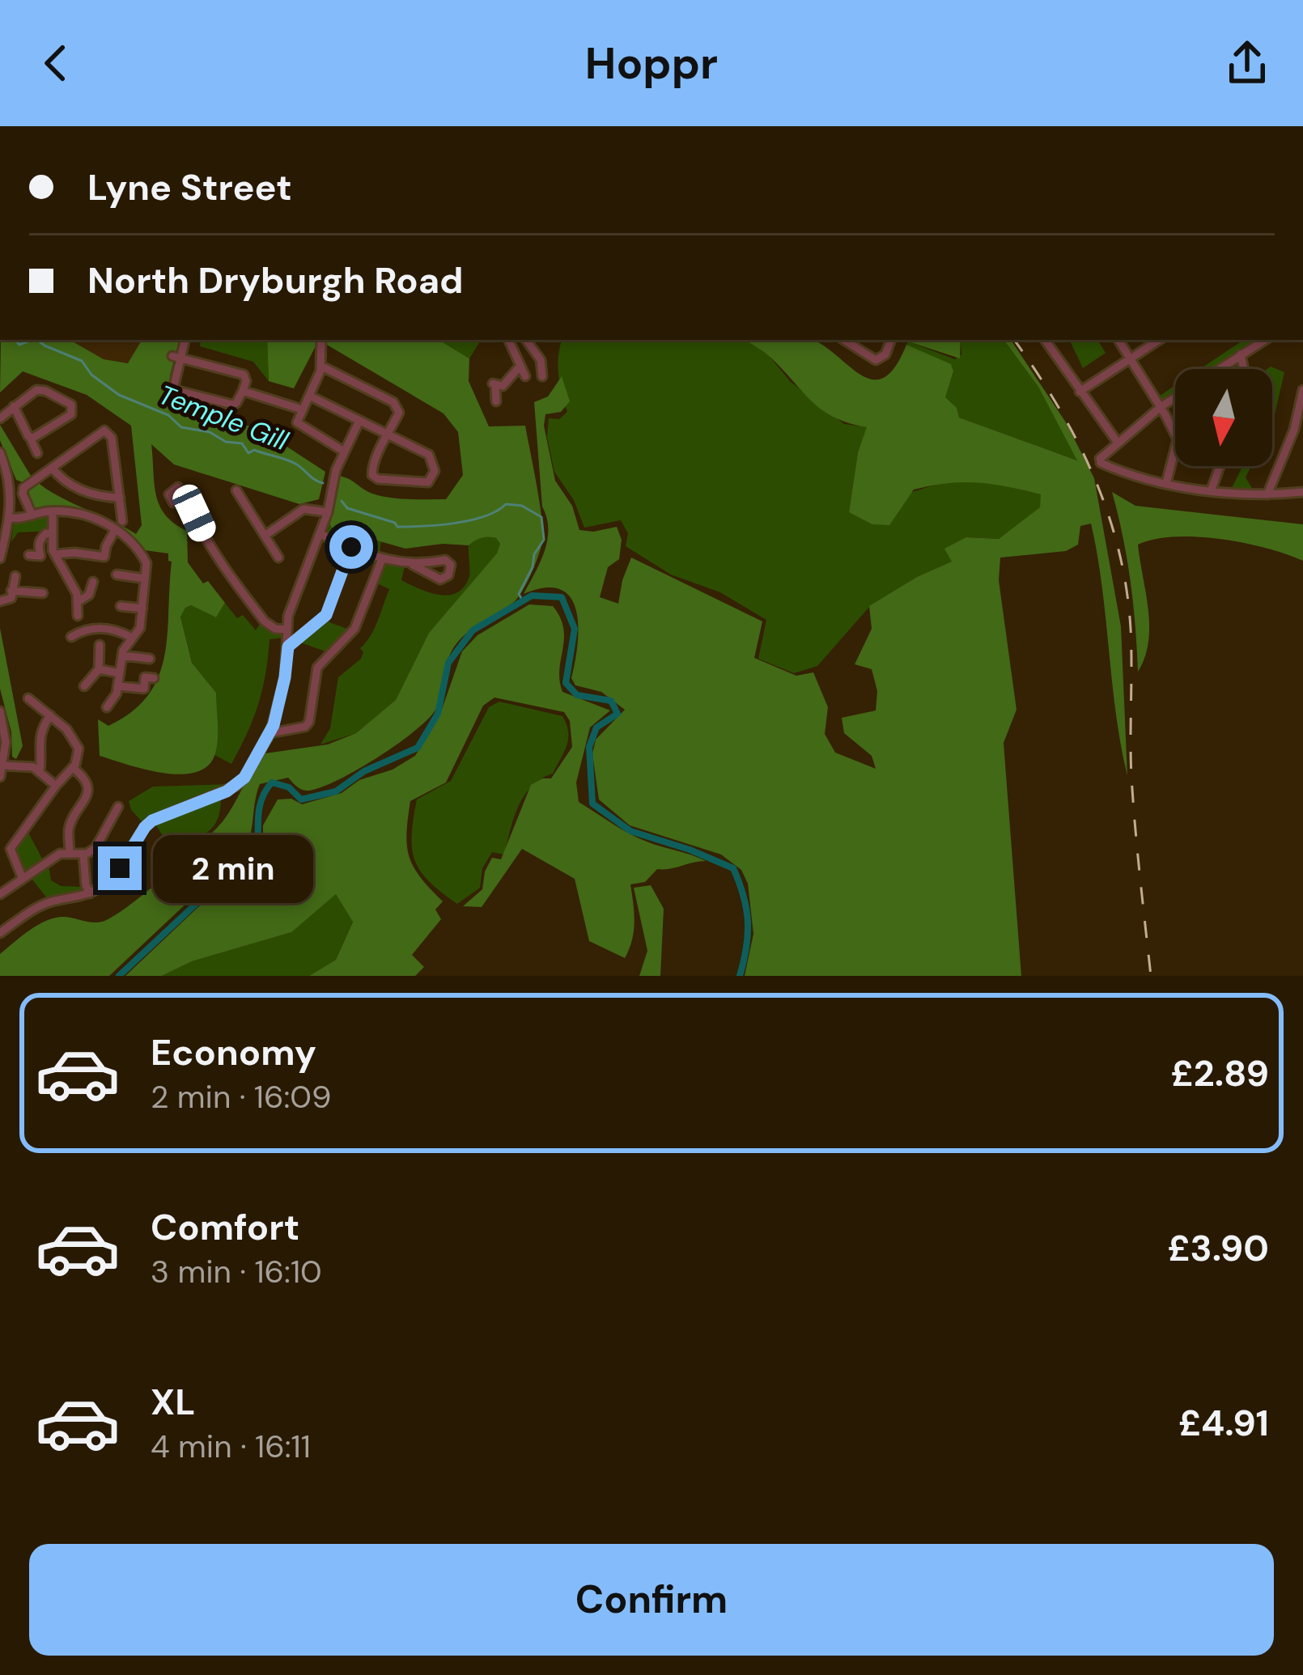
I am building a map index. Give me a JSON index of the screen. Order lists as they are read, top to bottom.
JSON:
{
  "water": ["Temple Gill"],
  "north": "bottom",
  "page": {
    "header": "Hoppr",
    "banner": ["Lyne Street", "North Dryburgh Road"],
    "bubble": "2 min",
    "list": [
      {
        "name": "Economy",
        "note": "2 min · 16:09",
        "value": "£2.89"
      },
      {
        "name": "Comfort",
        "note": "3 min · 16:10",
        "value": "£3.90"
      },
      {
        "name": "XL",
        "note": "4 min · 16:11",
        "value": "£4.91"
      }
    ],
    "buttons": "Confirm"
  }
}
